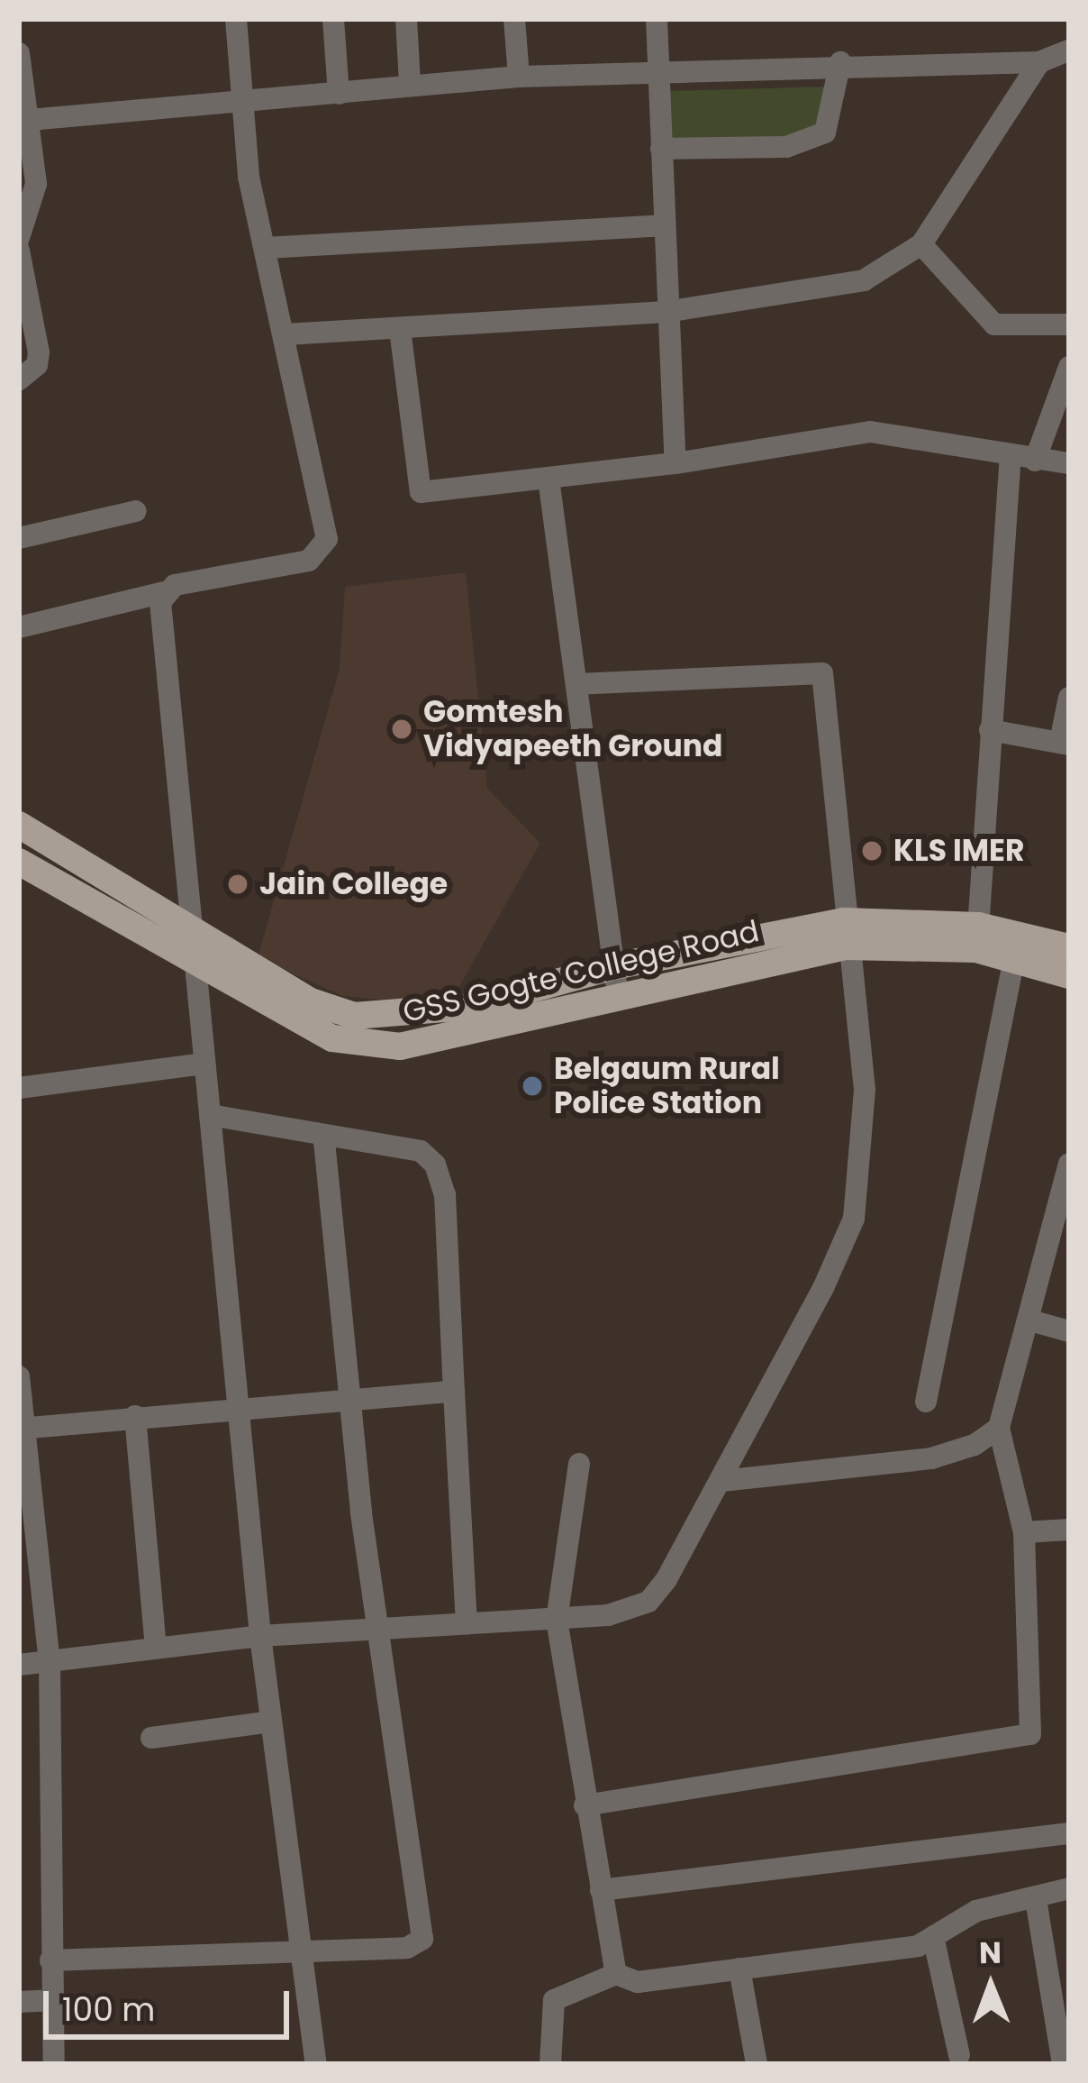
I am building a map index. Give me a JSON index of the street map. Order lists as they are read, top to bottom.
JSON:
{
  "streets": {
    "main road": ["GSS Gogte College Road"]
  },
  "places": [
    "Gomtesh Vidyapeeth Ground",
    "KLS IMER",
    "Jain College",
    "Belgaum Rural Police Station"
  ],
  "scale_bar": "100 m",
  "north": "top"
}
